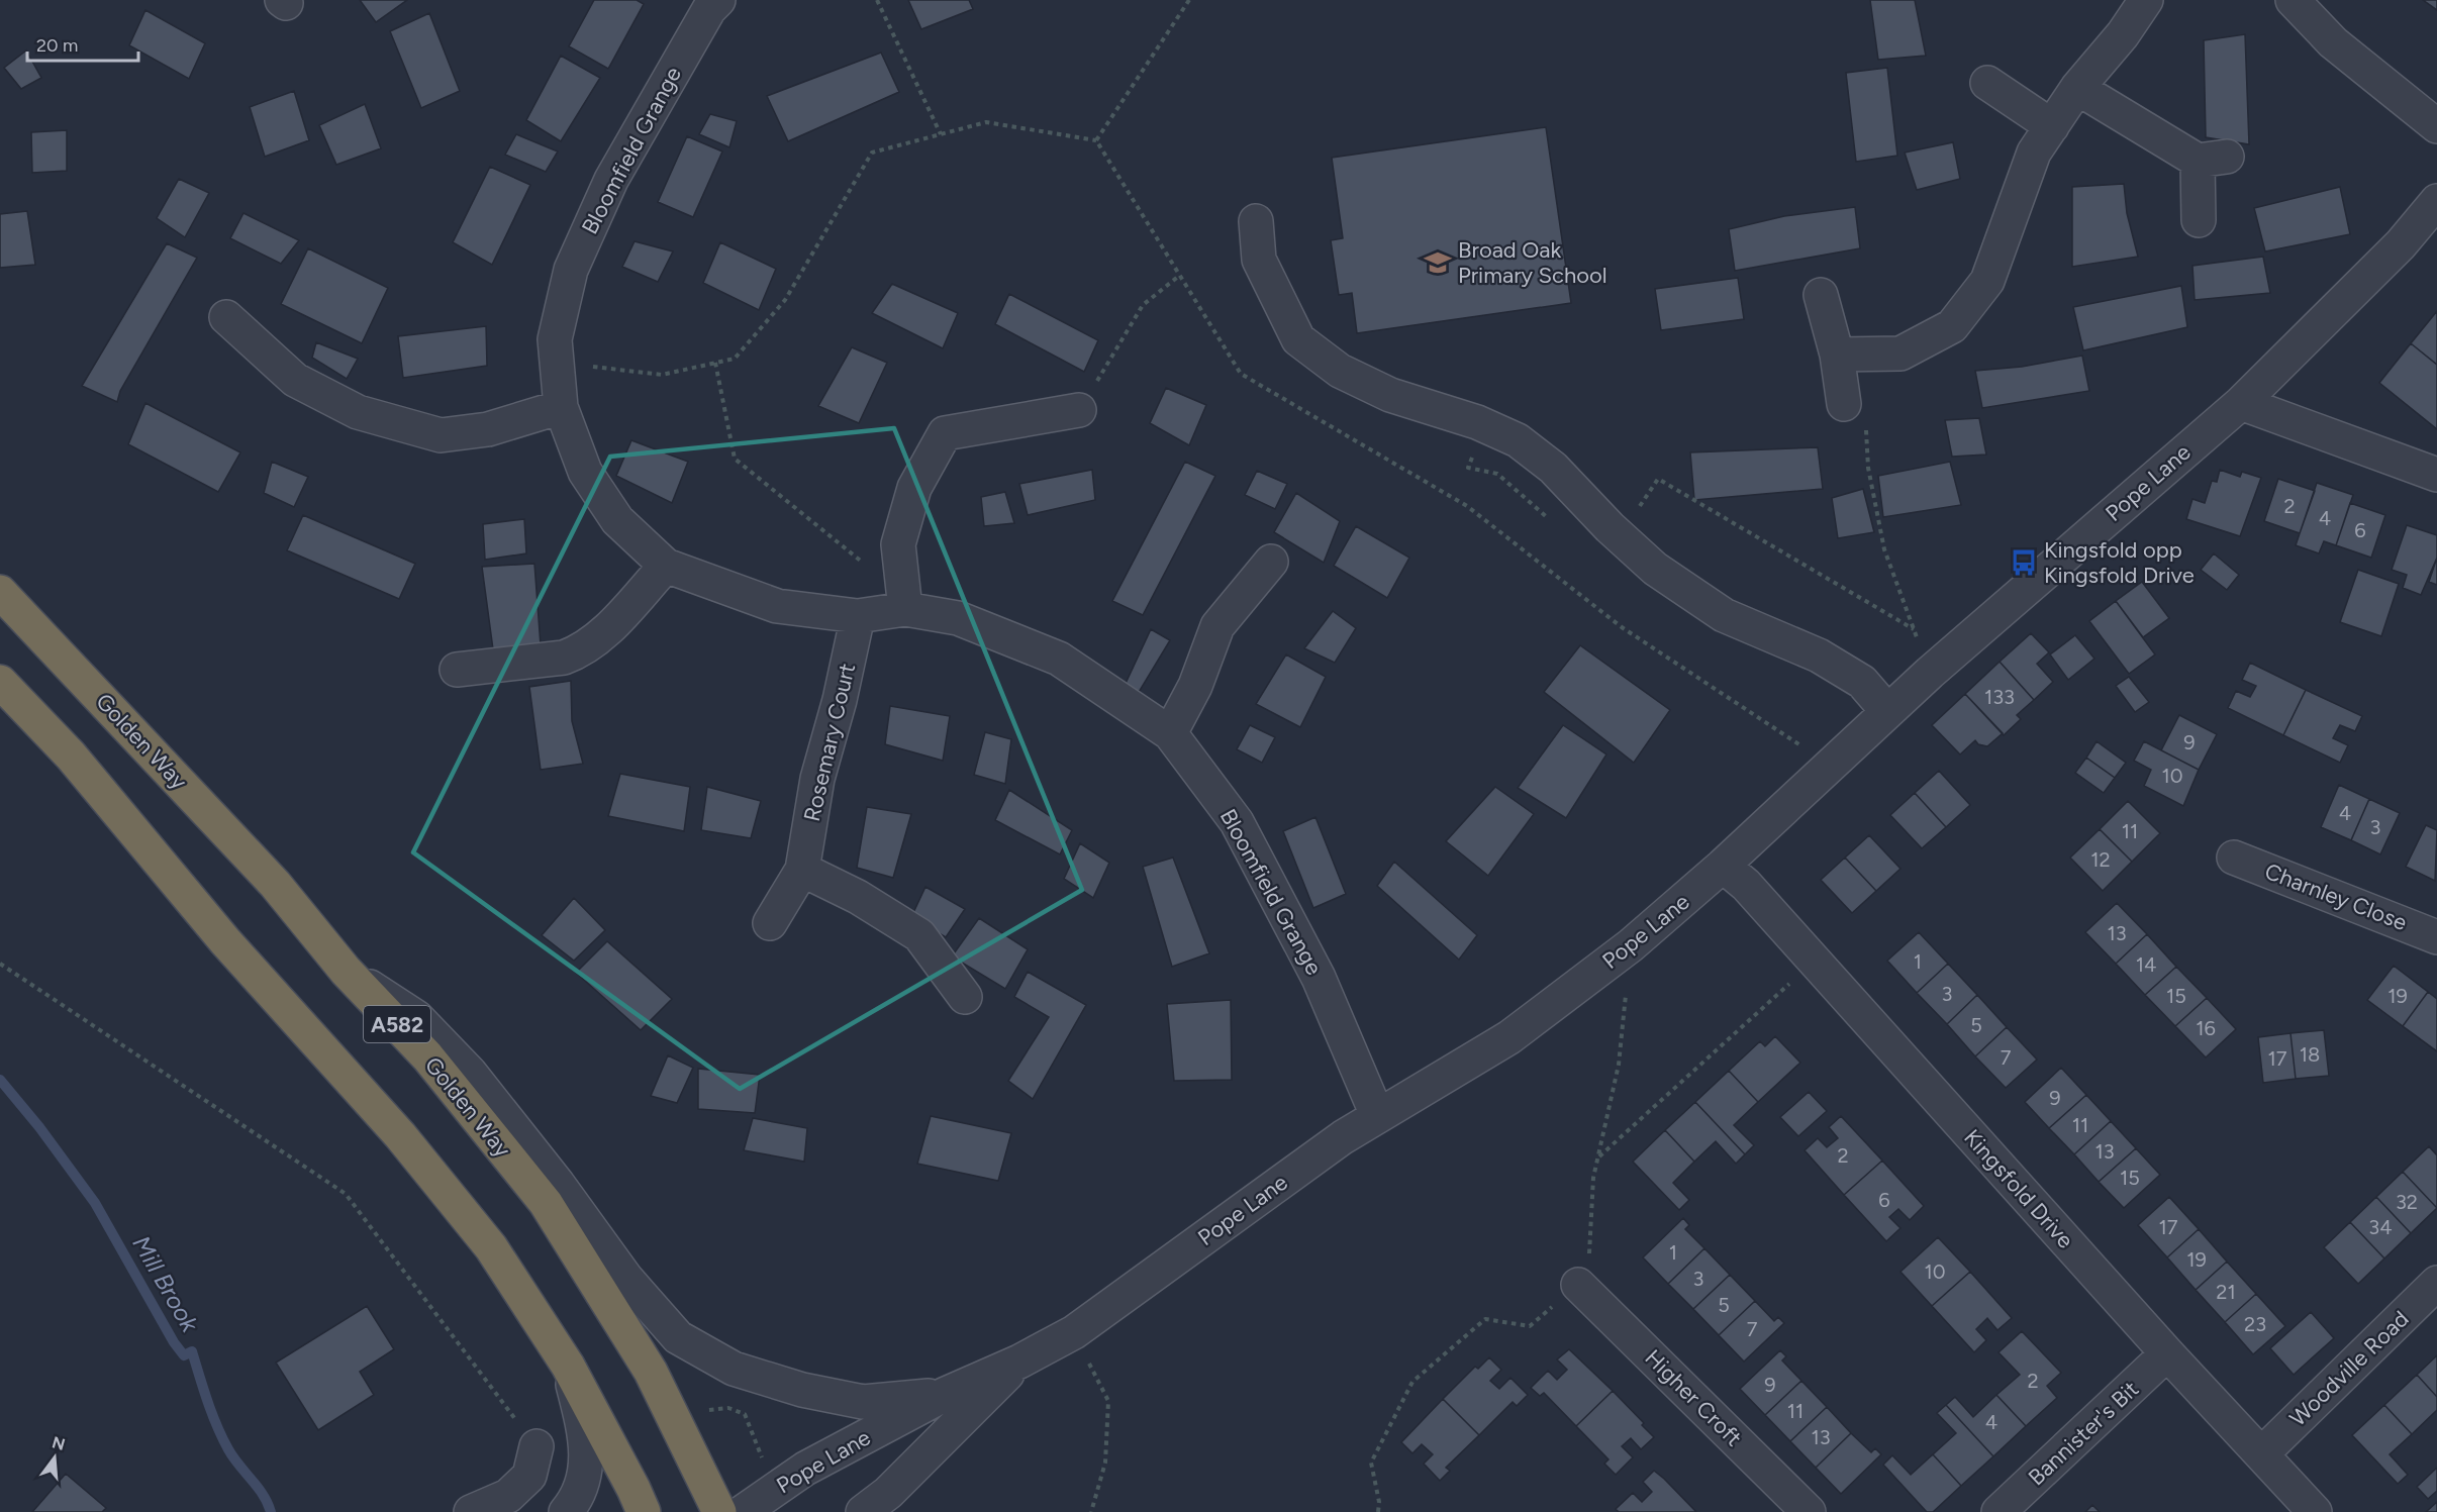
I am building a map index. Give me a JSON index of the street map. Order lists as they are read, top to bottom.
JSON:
{
  "streets": {
    "highway": ["Golden Way", "A582"],
    "street": [
      "Bloomfield Grange",
      "Pope Lane",
      "Rosemary Court",
      "Charnley Close",
      "Kingsfold Drive",
      "Woodville Road",
      "Higher Croft",
      "Bannister's Bit"
    ]
  },
  "crossings": [
    ["Bloomfield Grange", "Pope Lane"],
    ["Bloomfield Grange", "Rosemary Court"],
    ["Pope Lane", "Kingsfold Drive"],
    ["Kingsfold Drive", "Woodville Road"],
    ["Kingsfold Drive", "Bannister's Bit"]
  ],
  "water": ["Mill Brook"],
  "places": {
    "school or university": ["Broad Oak Primary School"],
    "bus stop": ["Kingsfold opp Kingsfold Drive"]
  },
  "house_numbers": [
    "2",
    "4",
    "6",
    "133",
    "9",
    "10",
    "4",
    "3",
    "11",
    "12",
    "13",
    "1",
    "14",
    "3",
    "15",
    "19",
    "5",
    "16",
    "18",
    "7",
    "17",
    "9",
    "11",
    "13",
    "2",
    "15",
    "6",
    "32",
    "17",
    "34",
    "1",
    "19",
    "10",
    "3",
    "21",
    "5",
    "23",
    "7",
    "2",
    "9",
    "11",
    "4",
    "13"
  ],
  "scale_bar": "20 m",
  "north": "top"
}
